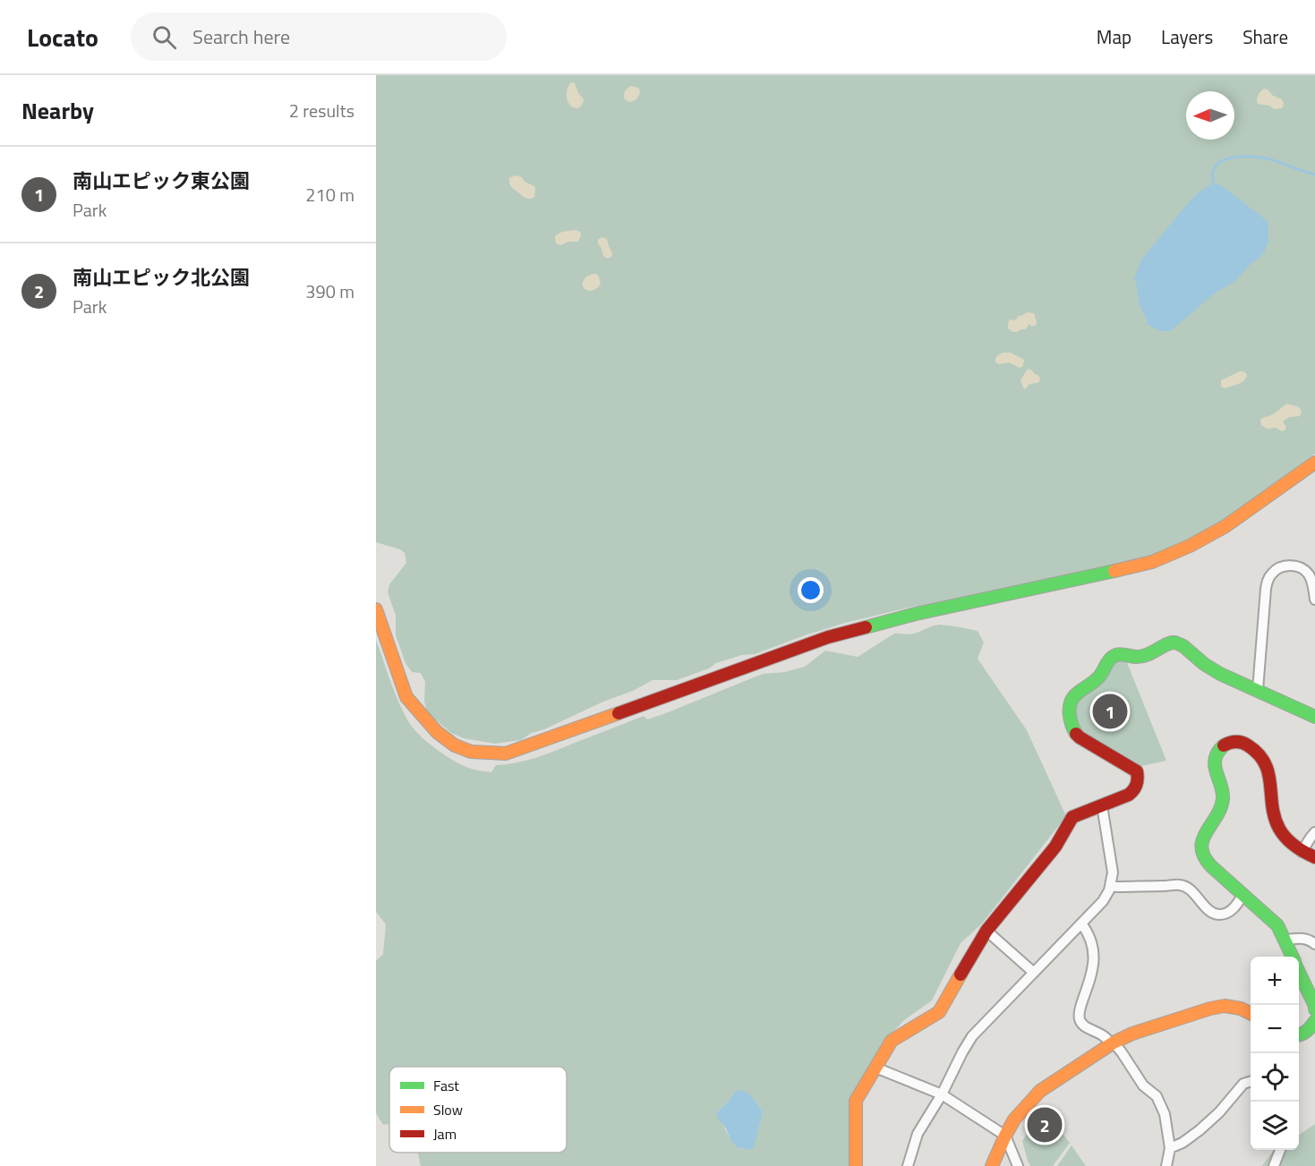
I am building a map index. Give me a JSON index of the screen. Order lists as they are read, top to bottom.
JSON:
{
  "legend": ["Fast", "Slow", "Jam"],
  "north": "left",
  "page": {
    "header": "Locato",
    "search": "Search here",
    "nav": ["Map", "Layers", "Share"],
    "heading": ["Nearby", "2 results"],
    "list": [
      {
        "mark": "1",
        "name": "南山エピック東公園",
        "note": "Park",
        "value": "210 m"
      },
      {
        "mark": "2",
        "name": "南山エピック北公園",
        "note": "Park",
        "value": "390 m"
      }
    ],
    "pins": ["1", "2"],
    "map_buttons": ["+", "−"]
  }
}
